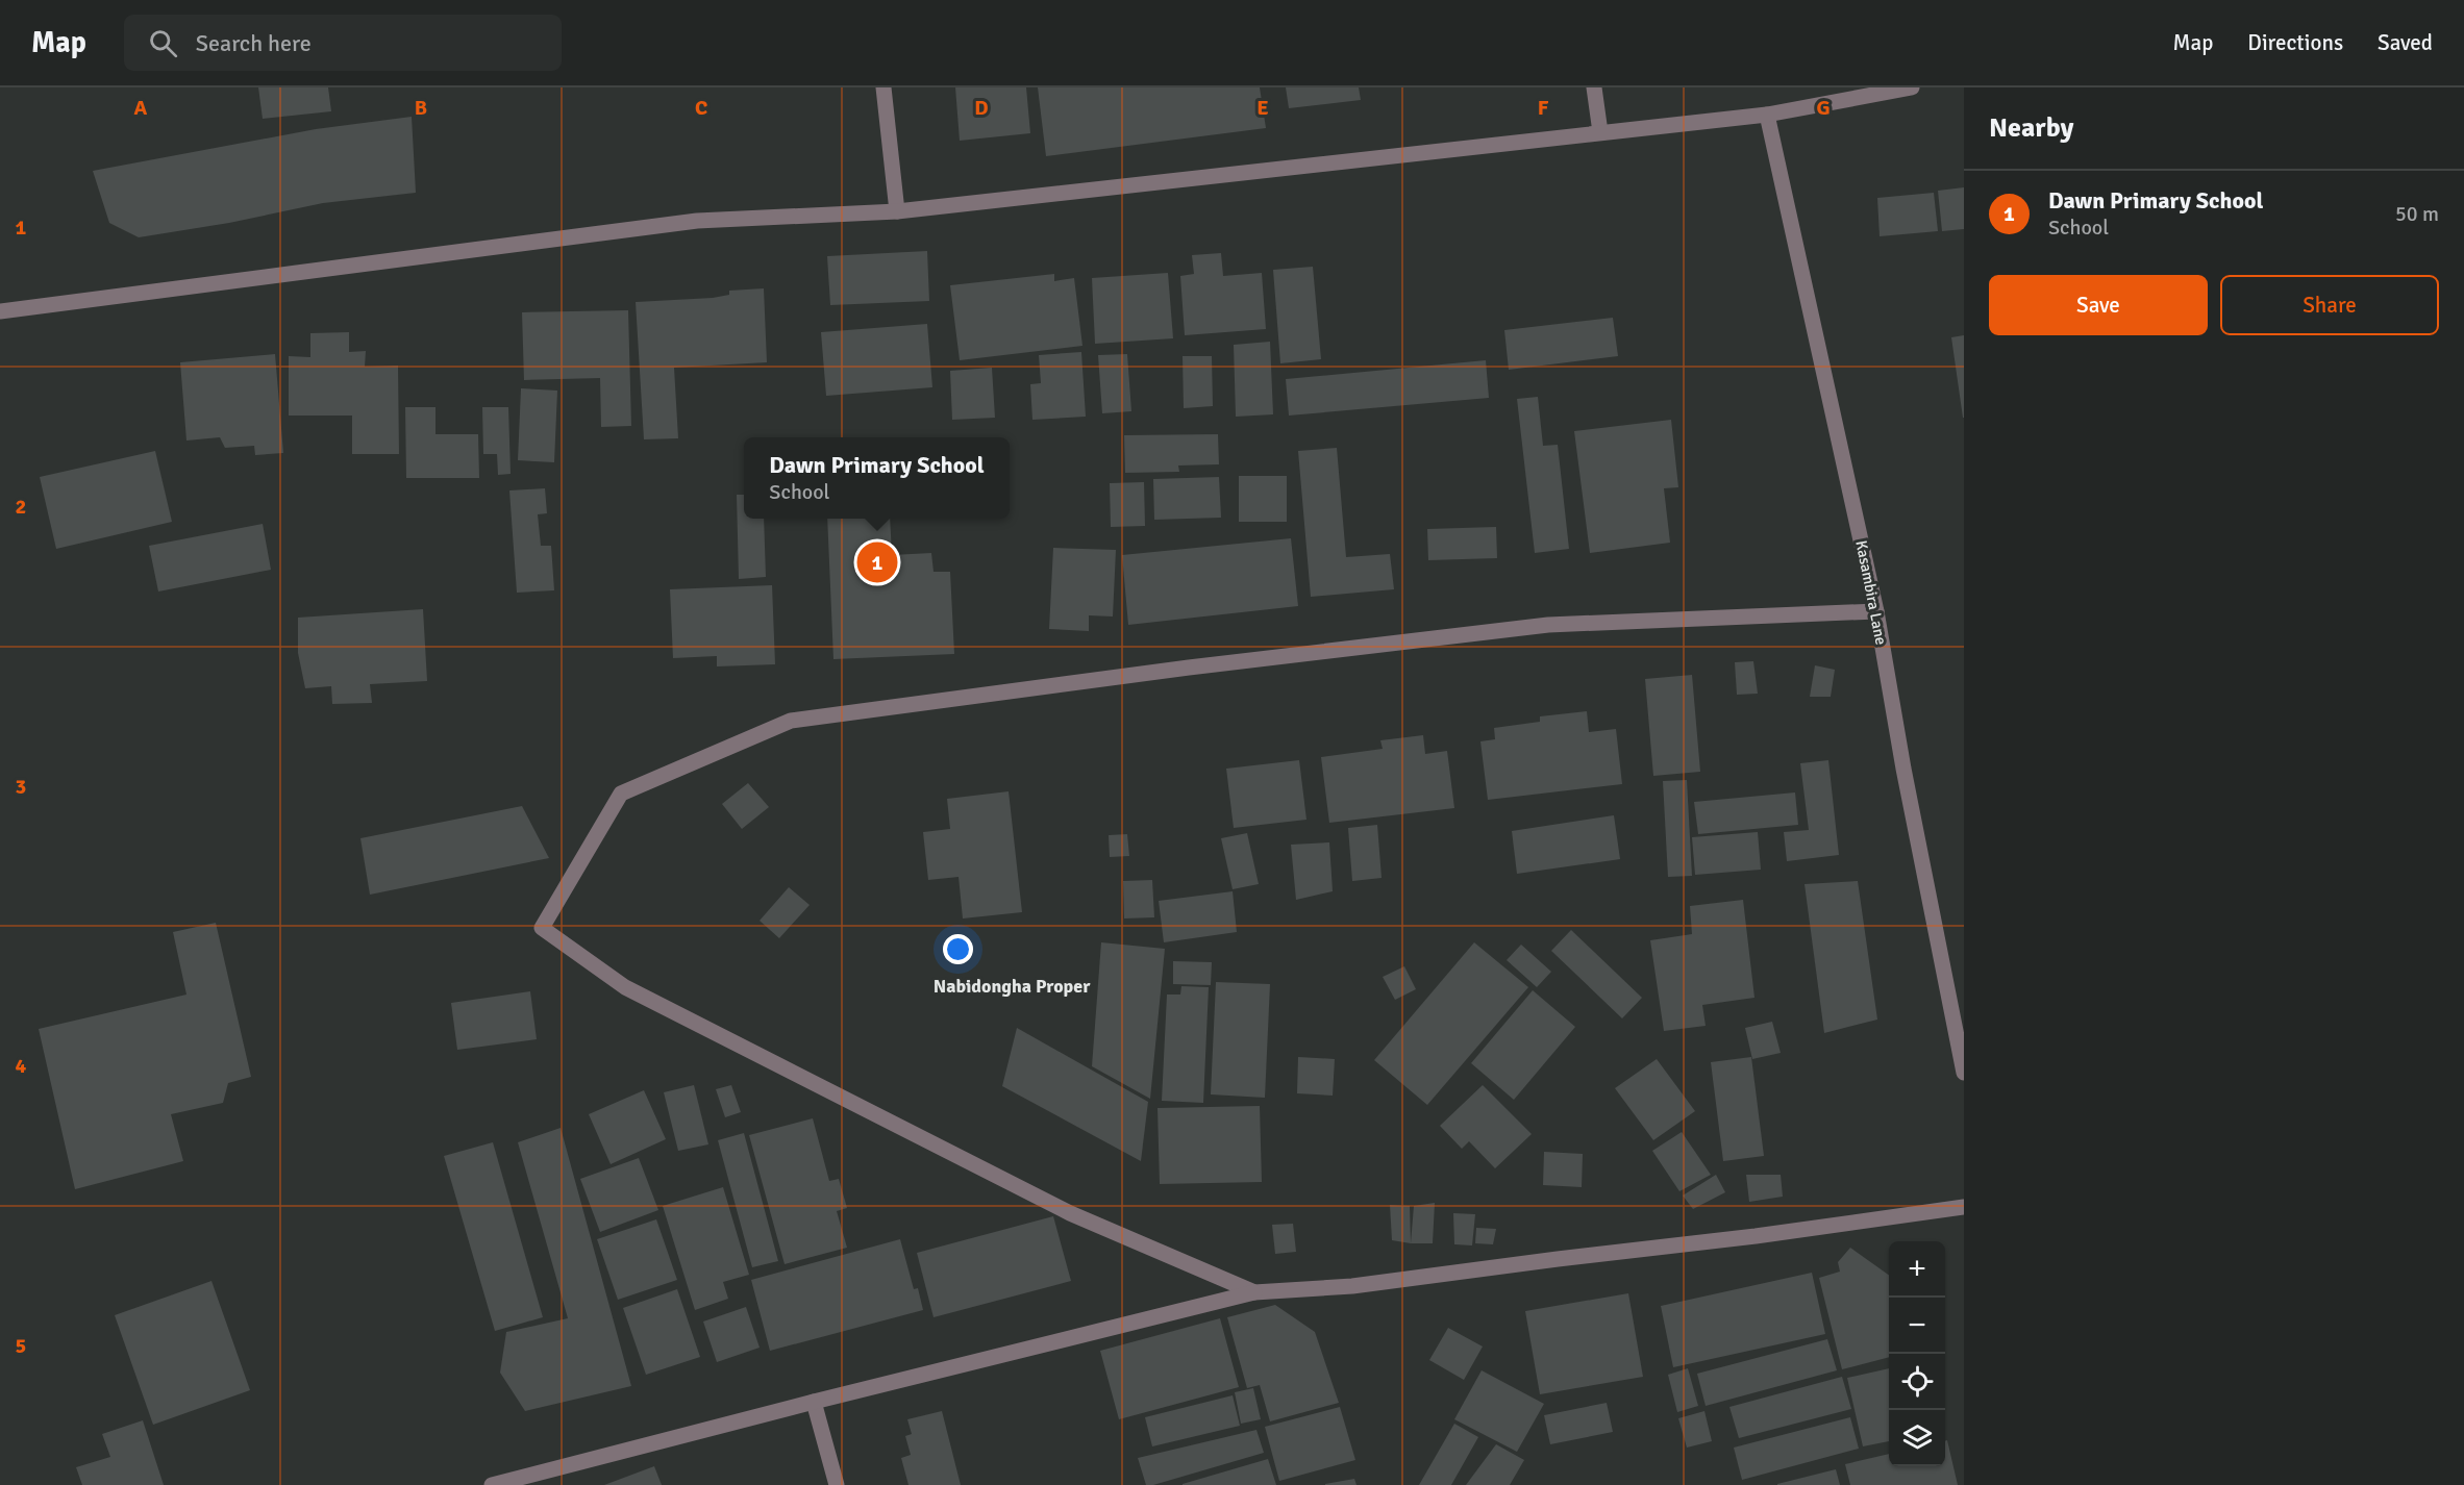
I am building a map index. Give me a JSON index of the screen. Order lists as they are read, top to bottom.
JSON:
{
  "streets": {
    "street": ["Kasambira Lane"]
  },
  "districts": ["Nabidongha Proper"],
  "page": {
    "header": "Map",
    "search": "Search here",
    "nav": ["Map", "Directions", "Saved"],
    "heading": "Nearby",
    "list": [
      {
        "mark": "1",
        "name": "Dawn Primary School",
        "note": "School",
        "value": "50 m"
      }
    ],
    "buttons": ["Save", "Share"],
    "popup": ["Dawn Primary School", "School"],
    "pins": "1",
    "map_buttons": ["+", "−"]
  },
  "grid": {
    "columns": [
      "A",
      "B",
      "C",
      "D",
      "E",
      "F",
      "G"
    ],
    "rows": [
      "1",
      "2",
      "3",
      "4",
      "5"
    ]
  }
}
